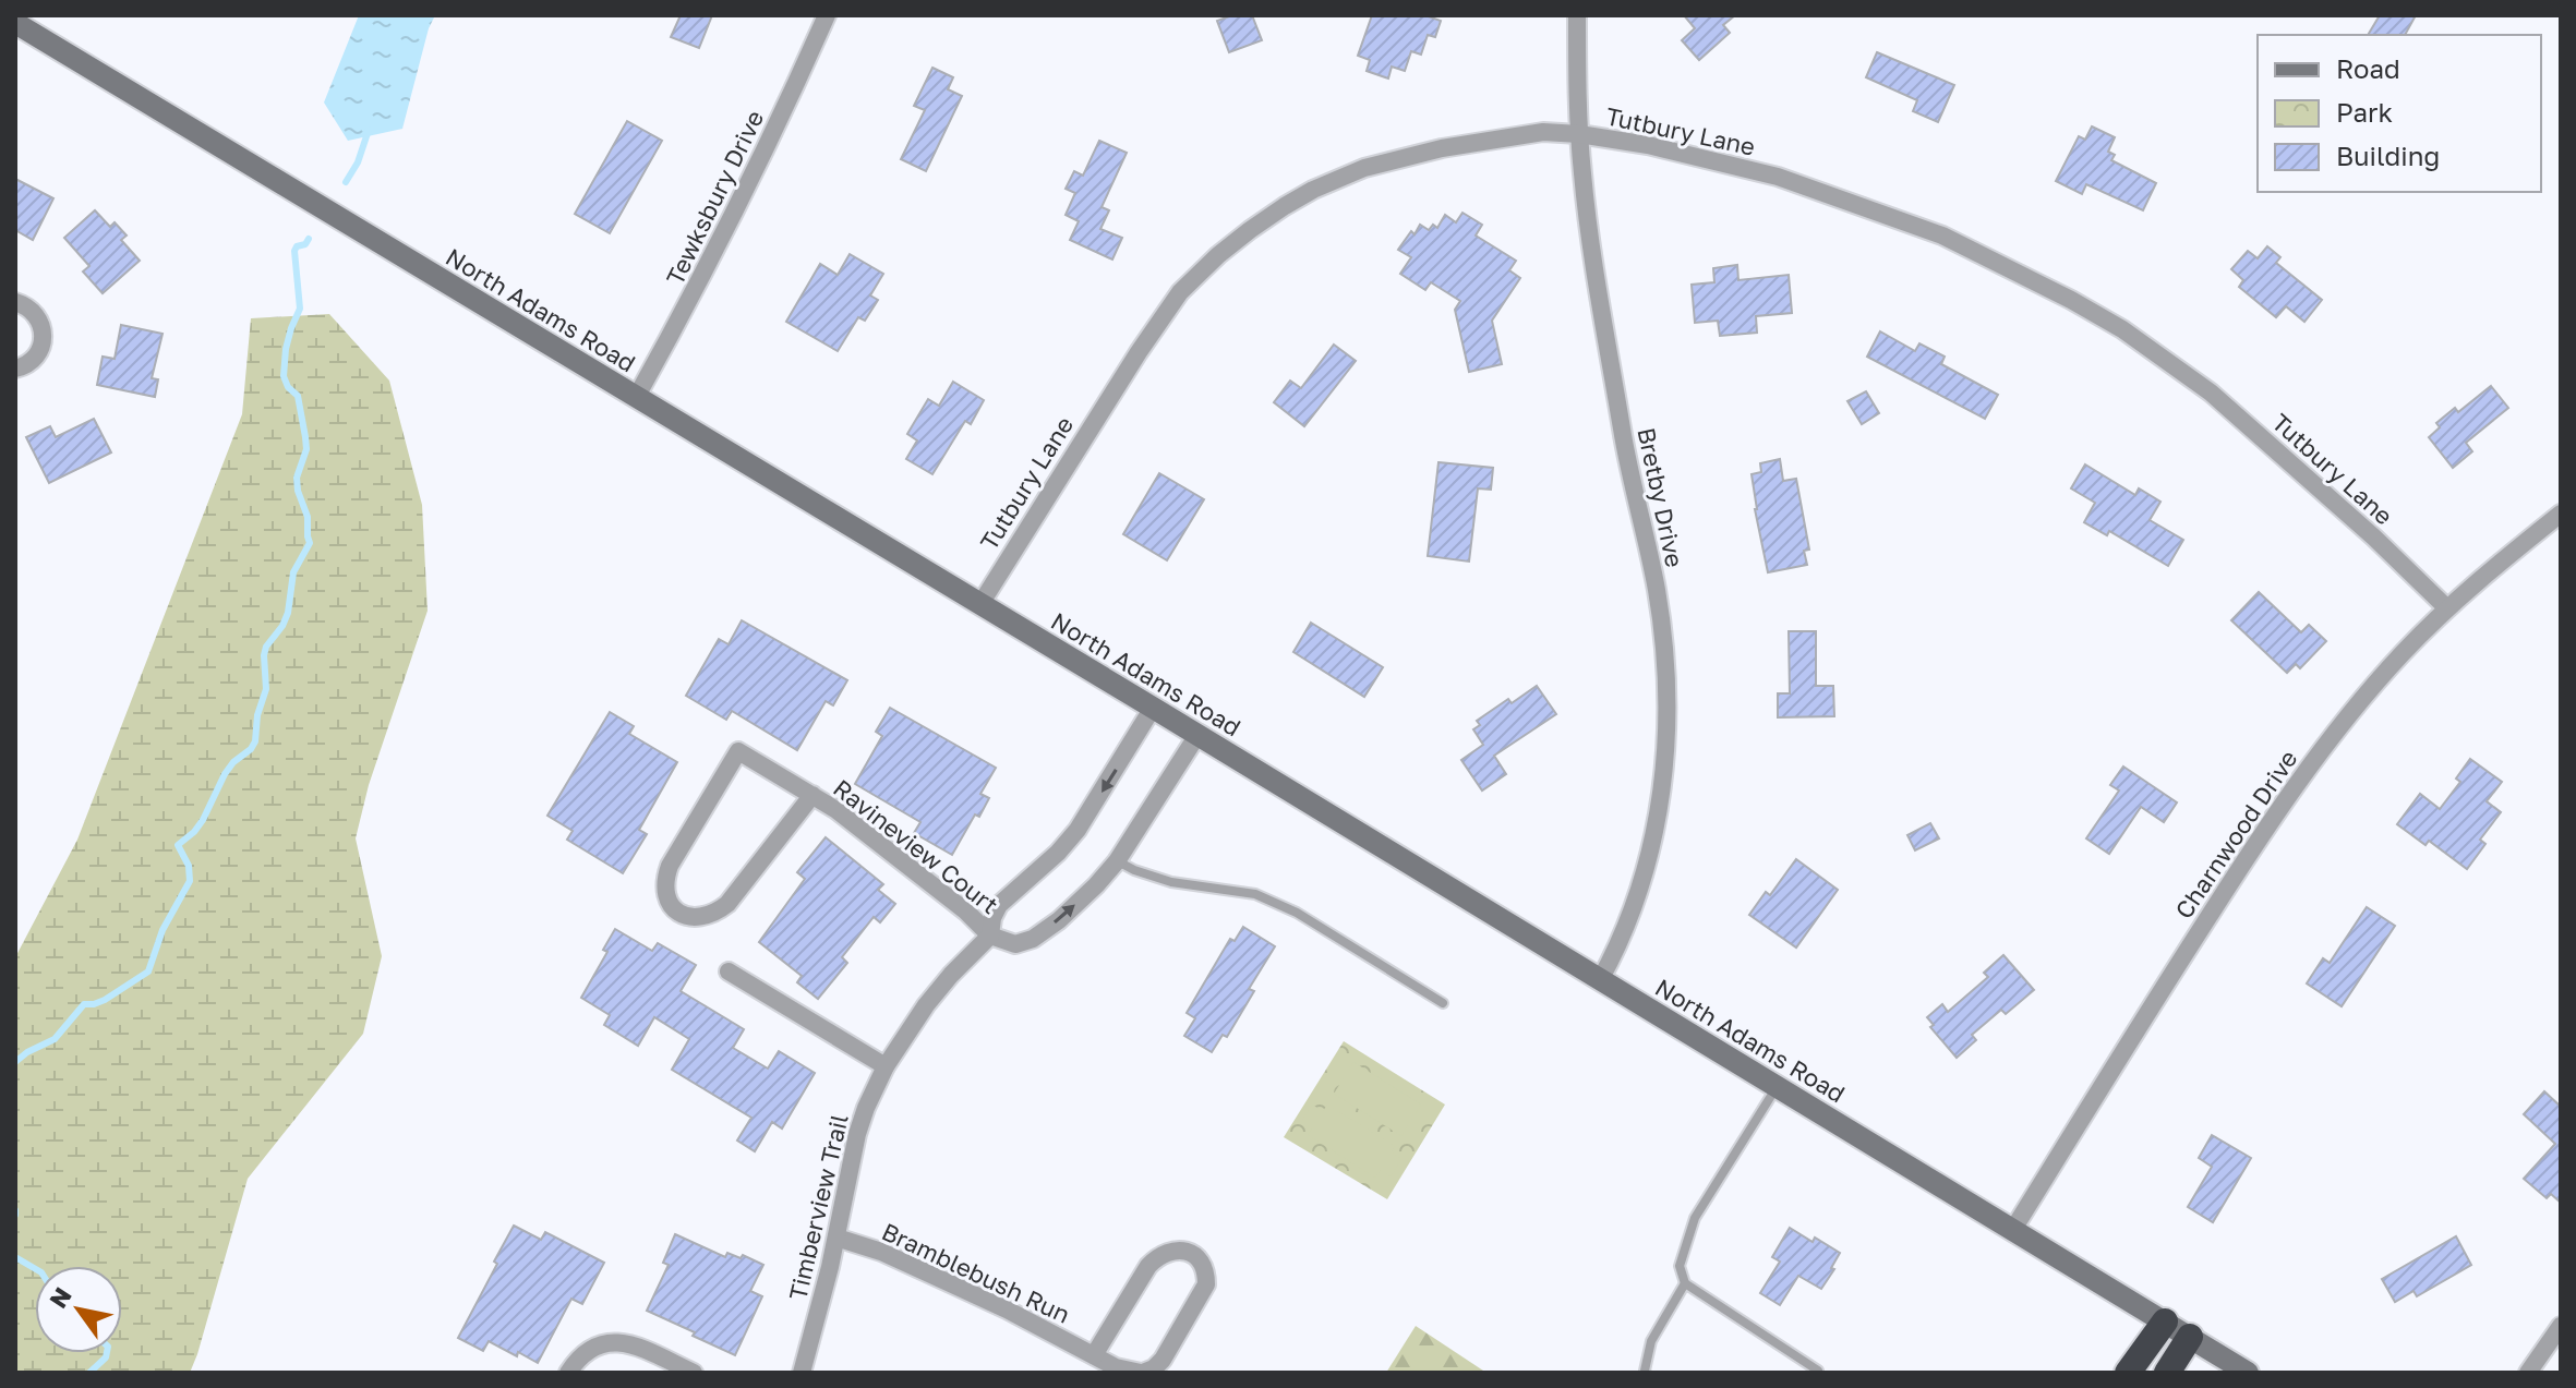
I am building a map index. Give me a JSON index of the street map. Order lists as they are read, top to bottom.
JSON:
{
  "streets": {
    "street": [
      "Tutbury Lane",
      "Tewksbury Drive",
      "North Adams Road",
      "Bretby Drive",
      "Charnwood Drive",
      "Ravineview Court",
      "Timberview Trail",
      "Bramblebush Run"
    ]
  },
  "crossings": [
    ["Tutbury Lane", "North Adams Road"],
    ["Tutbury Lane", "Bretby Drive"],
    ["Tutbury Lane", "Charnwood Drive"],
    ["Tewksbury Drive", "North Adams Road"],
    ["North Adams Road", "Bretby Drive"],
    ["North Adams Road", "Charnwood Drive"],
    ["North Adams Road", "Timberview Trail"],
    ["Ravineview Court", "Timberview Trail"],
    ["Timberview Trail", "Bramblebush Run"]
  ],
  "legend": ["Road", "Park", "Building"],
  "north": "top left"
}
